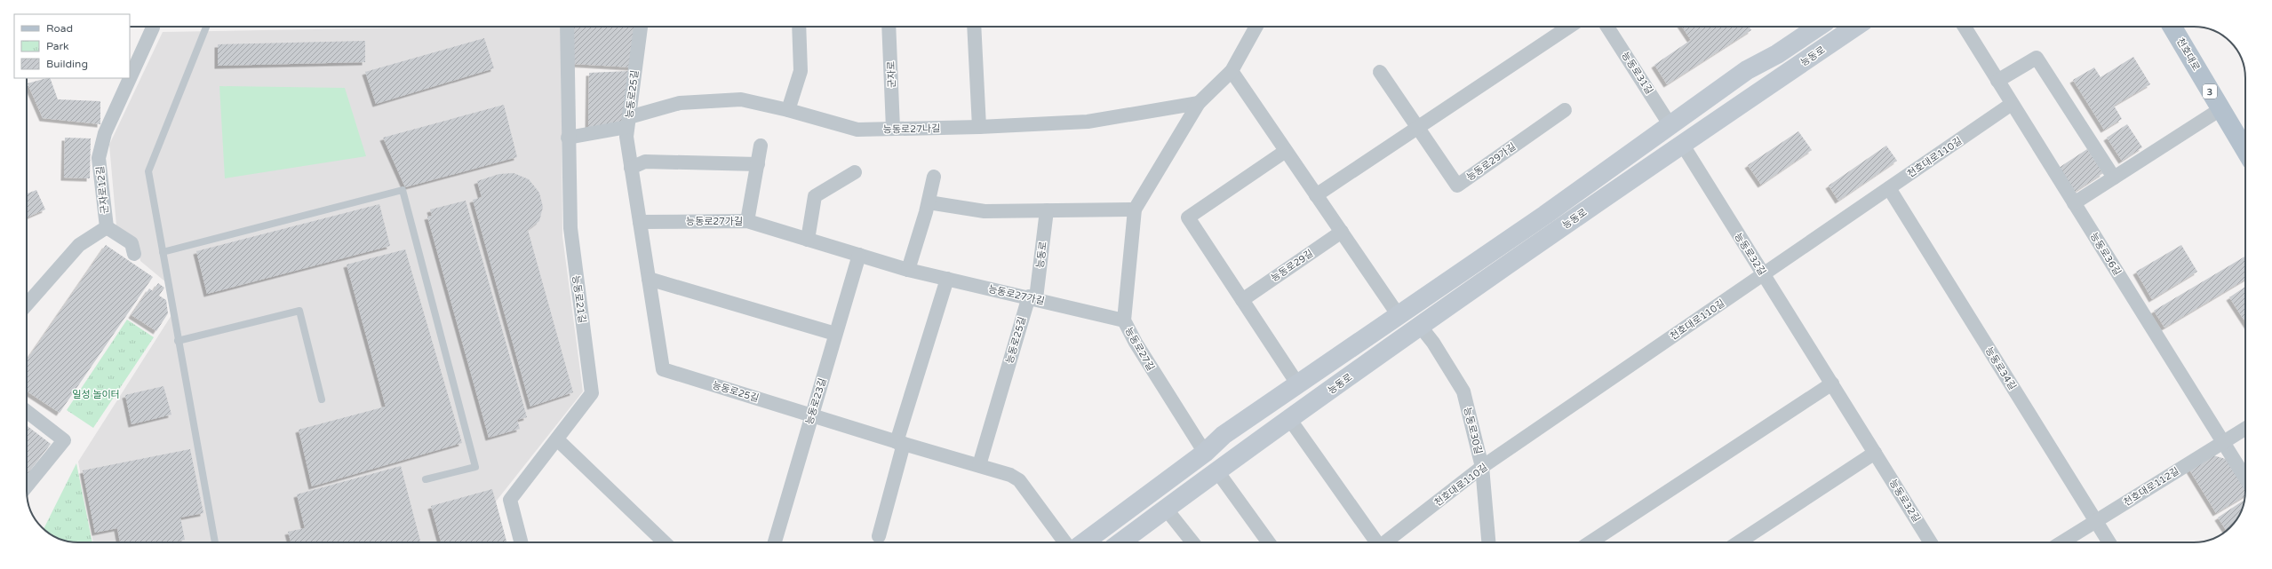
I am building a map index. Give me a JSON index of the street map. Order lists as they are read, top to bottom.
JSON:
{
  "streets": {
    "main road": [
      "천호대로",
      "능동로",
      "3",
      "능동로32길"
    ],
    "street": [
      "능동로31길",
      "군자로",
      "능동로25길",
      "능동로27나길",
      "천호대로110길",
      "능동로29가길",
      "군자로12길",
      "능동로27가길",
      "능동로36길",
      "능동로29길",
      "능동로21길",
      "능동로27길",
      "능동로34길",
      "능동로23길",
      "능동로30길",
      "천호대로112길"
    ]
  },
  "crossings": [
    ["능동로", "능동로31길"],
    ["능동로", "능동로25길"],
    ["능동로", "능동로27가길"],
    ["능동로", "능동로32길"],
    ["능동로", "능동로27길"],
    ["능동로", "능동로30길"],
    ["능동로31길", "능동로32길"],
    ["군자로", "능동로27나길"],
    ["능동로25길", "능동로27나길"],
    ["능동로25길", "능동로27가길"],
    ["능동로25길", "능동로23길"],
    ["능동로27나길", "능동로21길"],
    ["능동로27나길", "능동로27길"],
    ["천호대로110길", "능동로32길"],
    ["천호대로110길", "능동로36길"],
    ["천호대로110길", "능동로34길"],
    ["천호대로110길", "능동로30길"],
    ["능동로27가길", "능동로27길"],
    ["능동로27가길", "능동로23길"],
    ["능동로36길", "천호대로112길"],
    ["능동로34길", "천호대로112길"]
  ],
  "parks": ["일성 놀이터"],
  "legend": ["Road", "Park", "Building"]
}
